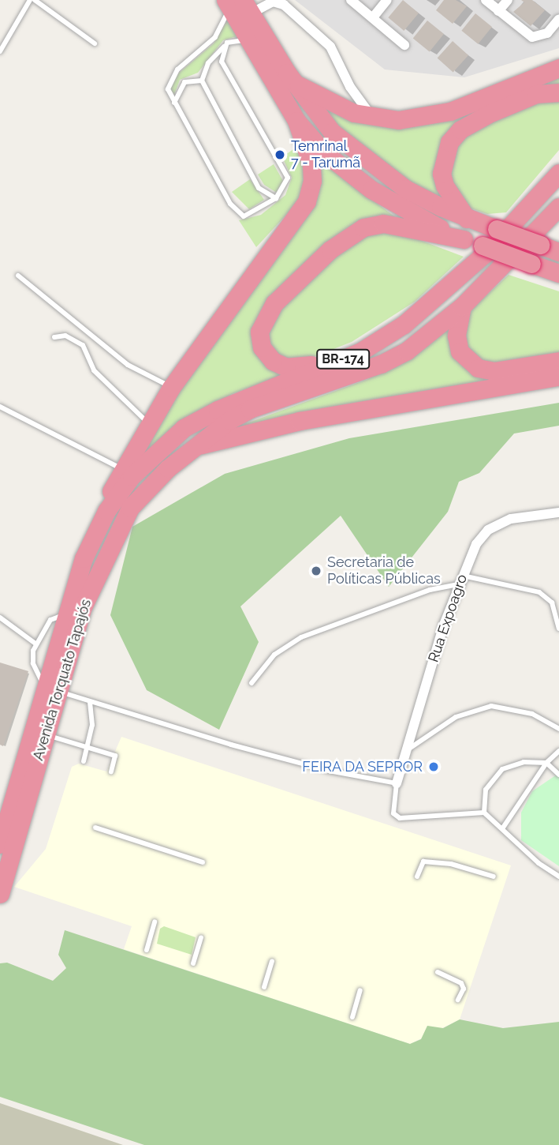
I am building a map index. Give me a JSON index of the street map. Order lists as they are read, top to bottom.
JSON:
{
  "streets": {
    "highway": ["BR-174", "Avenida Torquato Tapajós"],
    "street": ["Rua Expoagro"]
  },
  "places": ["Temrinal 7 - Tarumã", "Secretaria de Políticas Públicas", "FEIRA DA SEPROR"]
}
